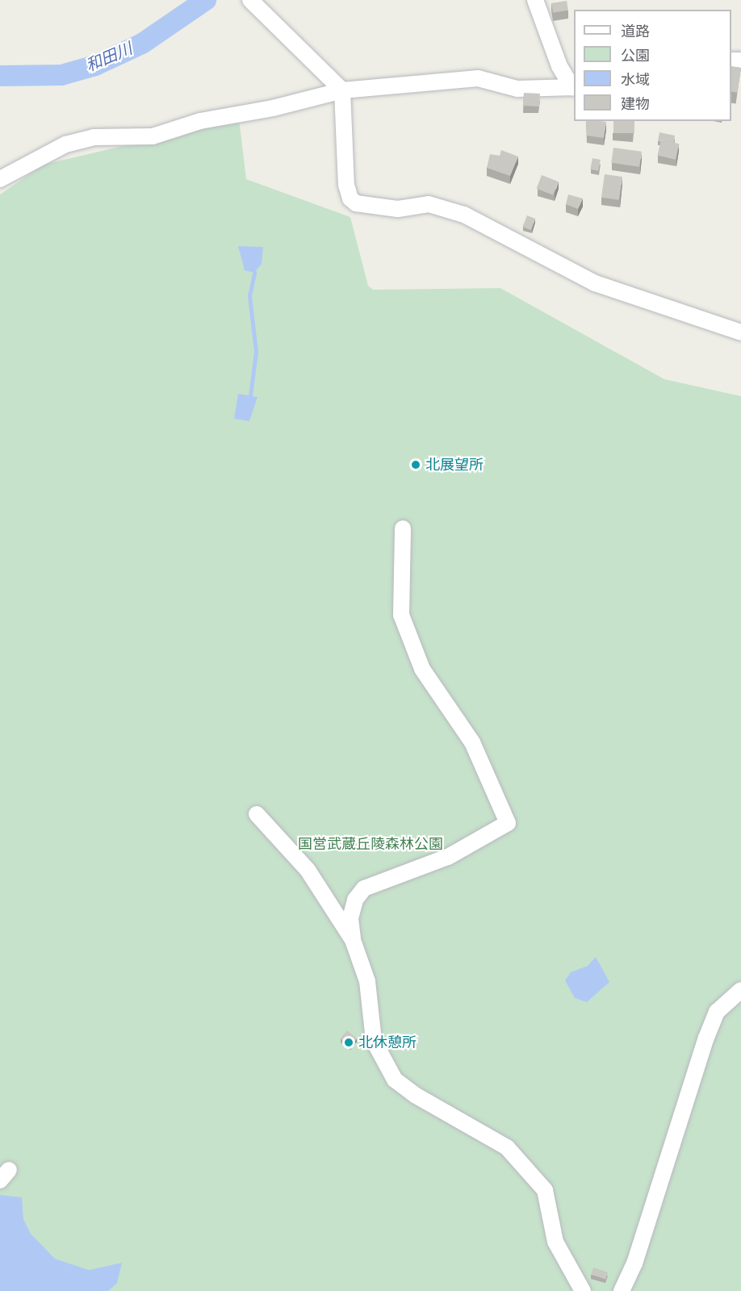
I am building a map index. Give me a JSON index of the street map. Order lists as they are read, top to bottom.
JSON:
{
  "water": ["和田川"],
  "parks": ["国営武蔵丘陵森林公園"],
  "places": ["北展望所", "北休憩所"],
  "legend": [
    "道路",
    "公園",
    "水域",
    "建物"
  ]
}
